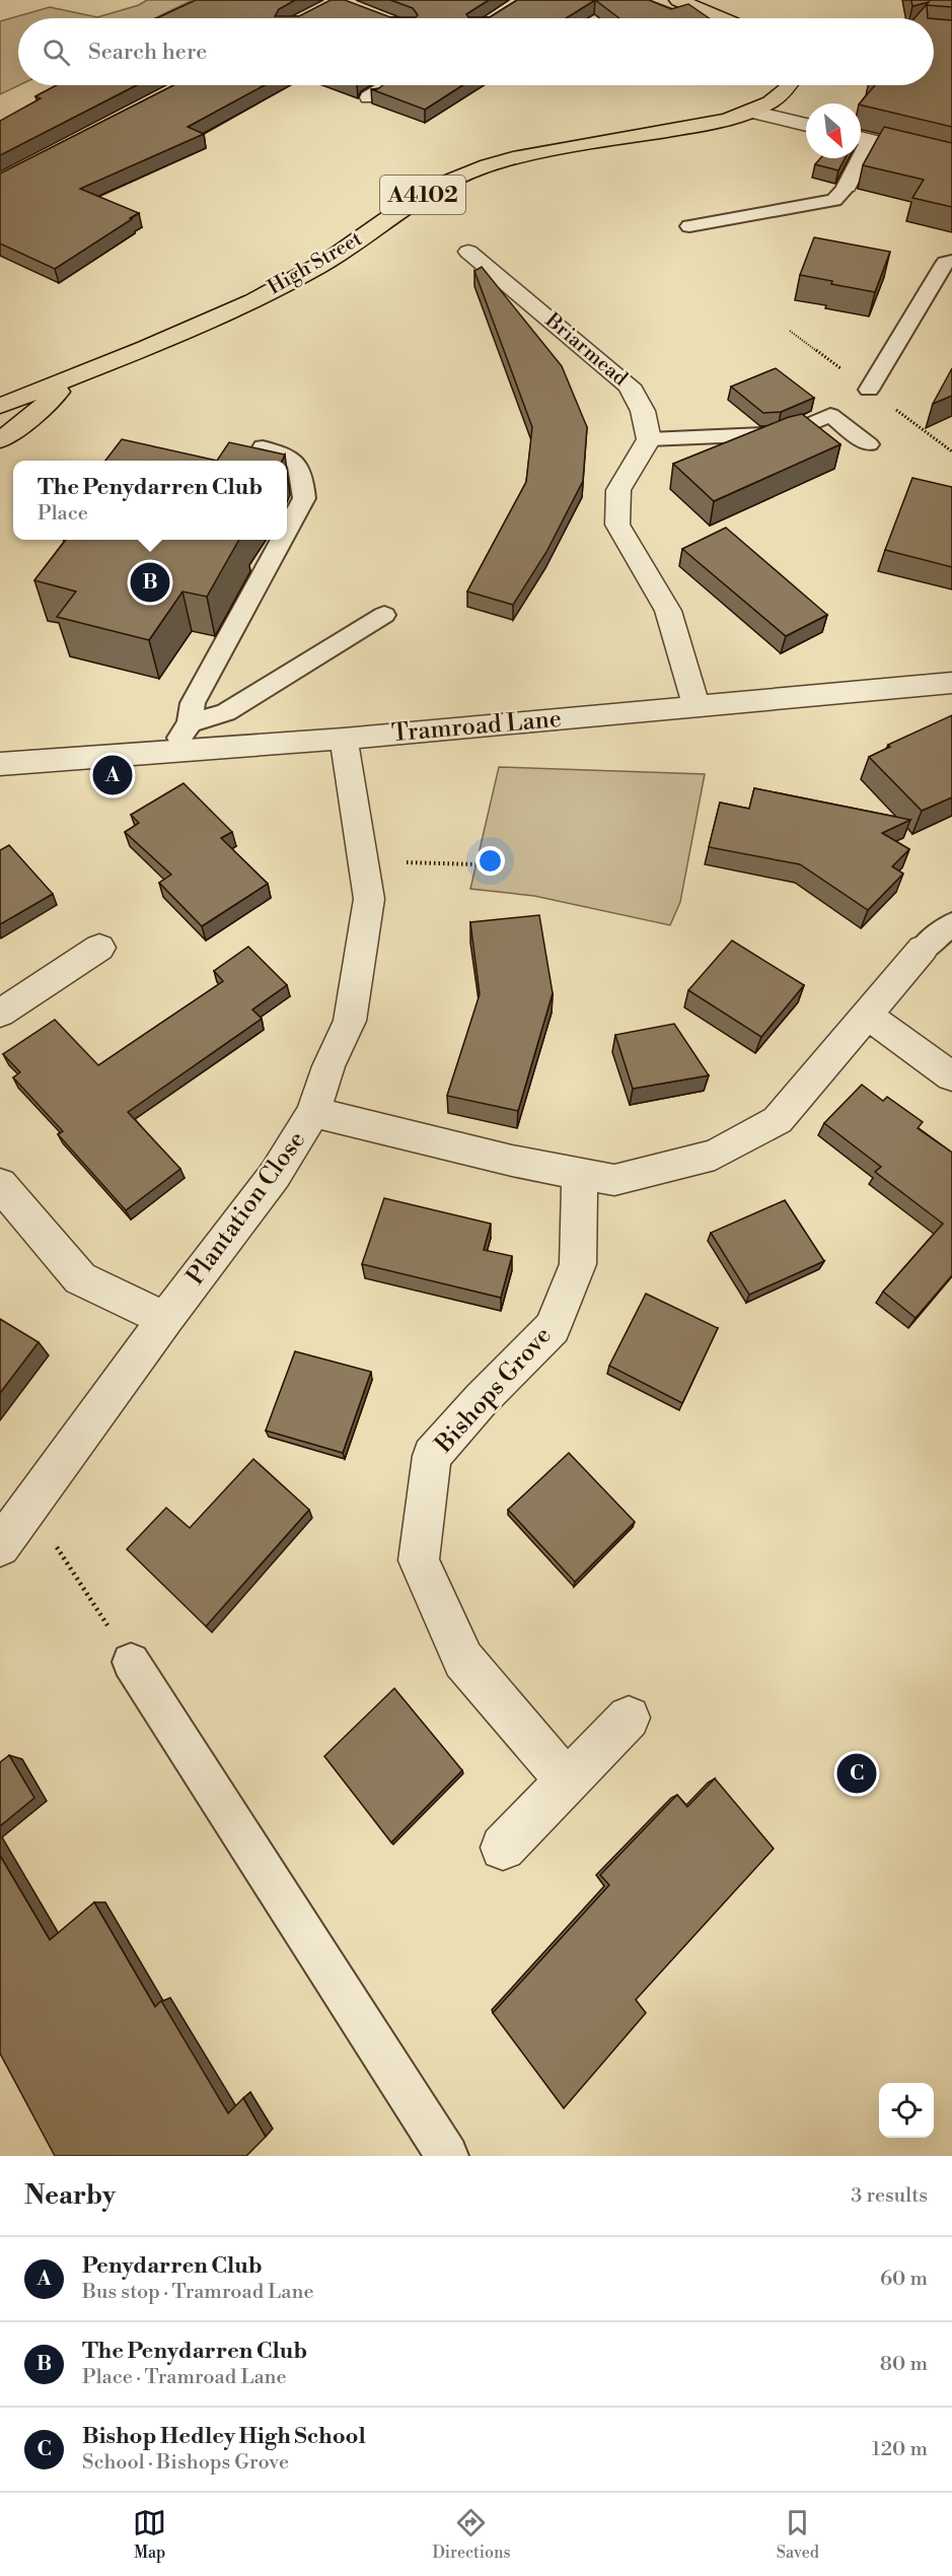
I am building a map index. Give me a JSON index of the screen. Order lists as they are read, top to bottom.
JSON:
{
  "streets": {
    "main road": ["A4102", "High Street"],
    "street": [
      "Briarmead",
      "Tramroad Lane",
      "Plantation Close",
      "Bishops Grove"
    ]
  },
  "crossings": [
    ["Tramroad Lane", "Plantation Close"]
  ],
  "north": "bottom right",
  "page": {
    "search": "Search here",
    "popup": ["The Penydarren Club", "Place"],
    "pins": ["B", "A", "C"],
    "heading": ["Nearby", "3 results"],
    "list": [
      {
        "mark": "A",
        "name": "Penydarren Club",
        "note": "Bus stop · Tramroad Lane",
        "value": "60 m"
      },
      {
        "mark": "B",
        "name": "The Penydarren Club",
        "note": "Place · Tramroad Lane",
        "value": "80 m"
      },
      {
        "mark": "C",
        "name": "Bishop Hedley High School",
        "note": "School · Bishops Grove",
        "value": "120 m"
      }
    ],
    "nav": ["Map", "Directions", "Saved"]
  }
}
